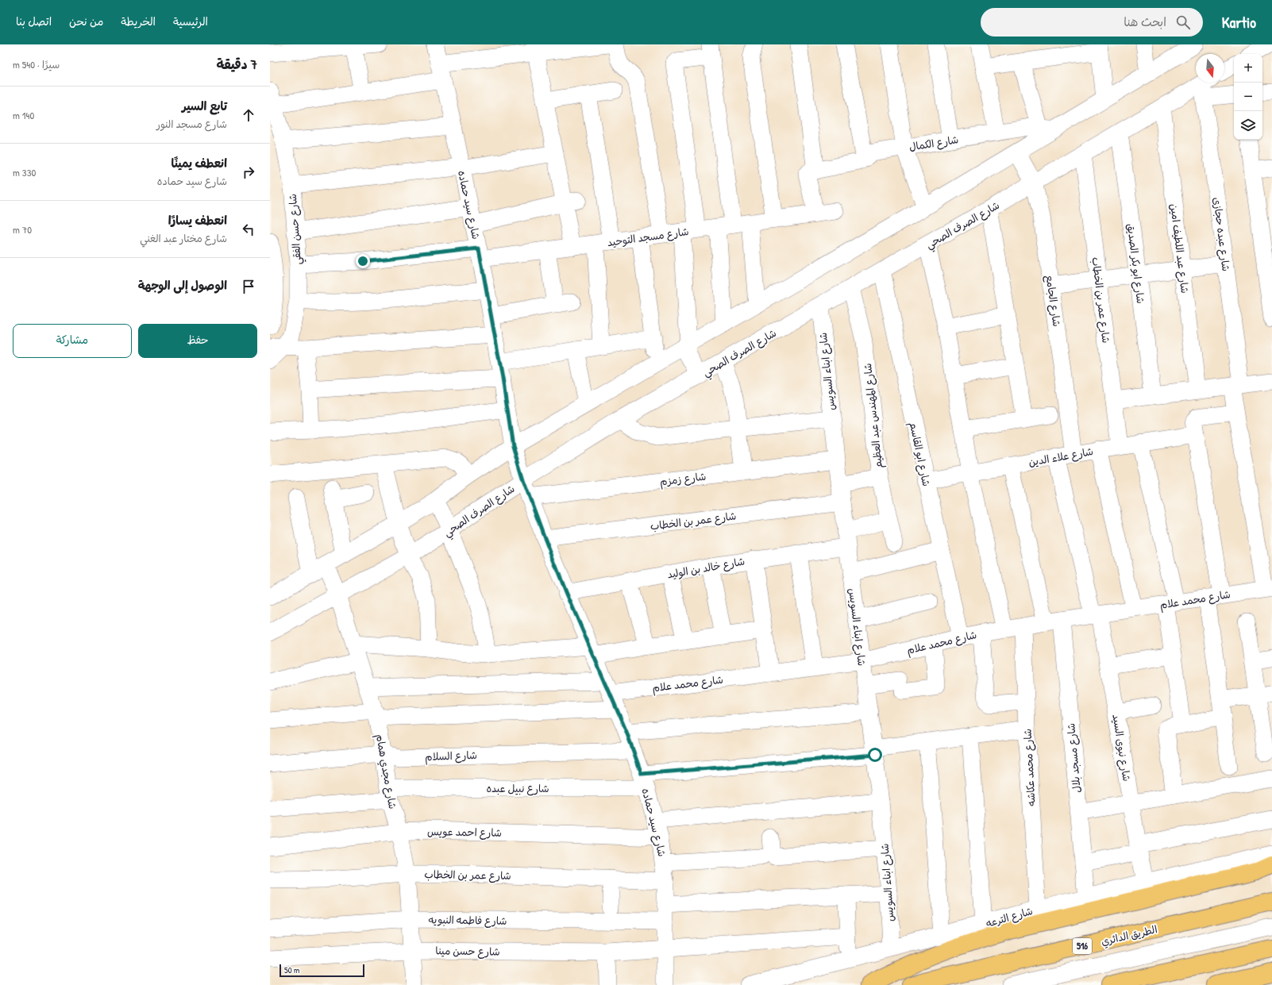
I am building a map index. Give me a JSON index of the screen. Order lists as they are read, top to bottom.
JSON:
{
  "streets": {
    "highway": ["الطريق الدائري", "516"],
    "street": [
      "شارع الكمال",
      "شارع سيد حماده",
      "شارع الصرف الصحي",
      "شارع حسن الفقي",
      "شارع عبده حجازى",
      "شارع مسجد التوحيد",
      "شارع عبد اللطيف امين",
      "شارع ابو بكر الصديق",
      "شارع عمر بن الخطاب",
      "شارع الجامع",
      "شارع ابناء السويس",
      "شارع المهندس عبد العظيم",
      "شارع ابو القاسم",
      "شارع علاء الدين",
      "شارع زمزم",
      "شارع خالد بن الوليد",
      "شارع محمد علام",
      "شارع نبوى السيد",
      "شارع السلام",
      "شارع مسجد بلال",
      "شارع محمد عكاشه",
      "شارع مجدي همام",
      "شارع نبيل عبده",
      "شارع احمد عويس",
      "شارع الترعه",
      "شارع فاطمه النبويه",
      "شارع حسن مينا"
    ]
  },
  "crossings": [
    ["شارع سيد حماده", "شارع الصرف الصحي"],
    ["شارع سيد حماده", "شارع مسجد التوحيد"],
    ["شارع سيد حماده", "شارع عمر بن الخطاب"],
    ["شارع سيد حماده", "شارع زمزم"],
    ["شارع سيد حماده", "شارع خالد بن الوليد"],
    ["شارع سيد حماده", "شارع محمد علام"],
    ["شارع سيد حماده", "شارع السلام"],
    ["شارع سيد حماده", "شارع نبيل عبده"],
    ["شارع سيد حماده", "شارع احمد عويس"],
    ["شارع سيد حماده", "شارع فاطمه النبويه"],
    ["شارع سيد حماده", "شارع حسن مينا"],
    ["شارع الصرف الصحي", "شارع عبده حجازى"],
    ["شارع الصرف الصحي", "شارع عبد اللطيف امين"],
    ["شارع الصرف الصحي", "شارع ابو بكر الصديق"],
    ["شارع الصرف الصحي", "شارع عمر بن الخطاب"],
    ["شارع الصرف الصحي", "شارع الجامع"],
    ["شارع الصرف الصحي", "شارع ابناء السويس"],
    ["شارع الصرف الصحي", "شارع المهندس عبد العظيم"],
    ["شارع الصرف الصحي", "شارع ابو القاسم"],
    ["شارع الصرف الصحي", "شارع مجدي همام"],
    ["شارع حسن الفقي", "شارع مسجد التوحيد"],
    ["شارع عبده حجازى", "شارع محمد علام"],
    ["شارع عمر بن الخطاب", "شارع ابناء السويس"],
    ["شارع عمر بن الخطاب", "شارع علاء الدين"],
    ["شارع عمر بن الخطاب", "شارع مجدي همام"],
    ["شارع الجامع", "شارع علاء الدين"],
    ["شارع ابناء السويس", "شارع زمزم"],
    ["شارع ابناء السويس", "شارع خالد بن الوليد"],
    ["شارع ابناء السويس", "شارع محمد علام"],
    ["شارع ابناء السويس", "شارع نبيل عبده"],
    ["شارع ابناء السويس", "شارع الترعه"],
    ["شارع المهندس عبد العظيم", "شارع خالد بن الوليد"],
    ["شارع ابو القاسم", "شارع علاء الدين"],
    ["شارع ابو القاسم", "شارع محمد علام"],
    ["شارع علاء الدين", "شارع نبوى السيد"],
    ["شارع علاء الدين", "شارع مسجد بلال"],
    ["شارع محمد علام", "شارع نبوى السيد"],
    ["شارع محمد علام", "شارع مسجد بلال"],
    ["شارع محمد علام", "شارع محمد عكاشه"],
    ["شارع محمد علام", "شارع مجدي همام"],
    ["شارع نبوى السيد", "شارع الترعه"],
    ["شارع السلام", "شارع مجدي همام"],
    ["شارع مسجد بلال", "شارع الترعه"],
    ["شارع محمد عكاشه", "شارع نبيل عبده"],
    ["شارع محمد عكاشه", "شارع الترعه"],
    ["شارع مجدي همام", "شارع نبيل عبده"],
    ["شارع مجدي همام", "شارع احمد عويس"],
    ["شارع مجدي همام", "شارع فاطمه النبويه"],
    ["شارع مجدي همام", "شارع حسن مينا"]
  ],
  "scale_bar": "50 m",
  "north": "bottom",
  "page": {
    "header": "Kartio",
    "search": "ابحث هنا",
    "nav": [
      "الرئيسية",
      "الخريطة",
      "من نحن",
      "اتصل بنا"
    ],
    "heading": ["7 دقيقة", "سيرًا · 540 m"],
    "map_buttons": ["+", "−"],
    "list": [
      ["تابع السير", "شارع مسجد النور", "140 m"],
      ["انعطف يمينًا", "شارع سيد حماده", "330 m"],
      ["انعطف يسارًا", "شارع مختار عبد الغني", "70 m"],
      "الوصول إلى الوجهة"
    ],
    "buttons": ["حفظ", "مشاركة"],
    "scale": "50 m"
  }
}
